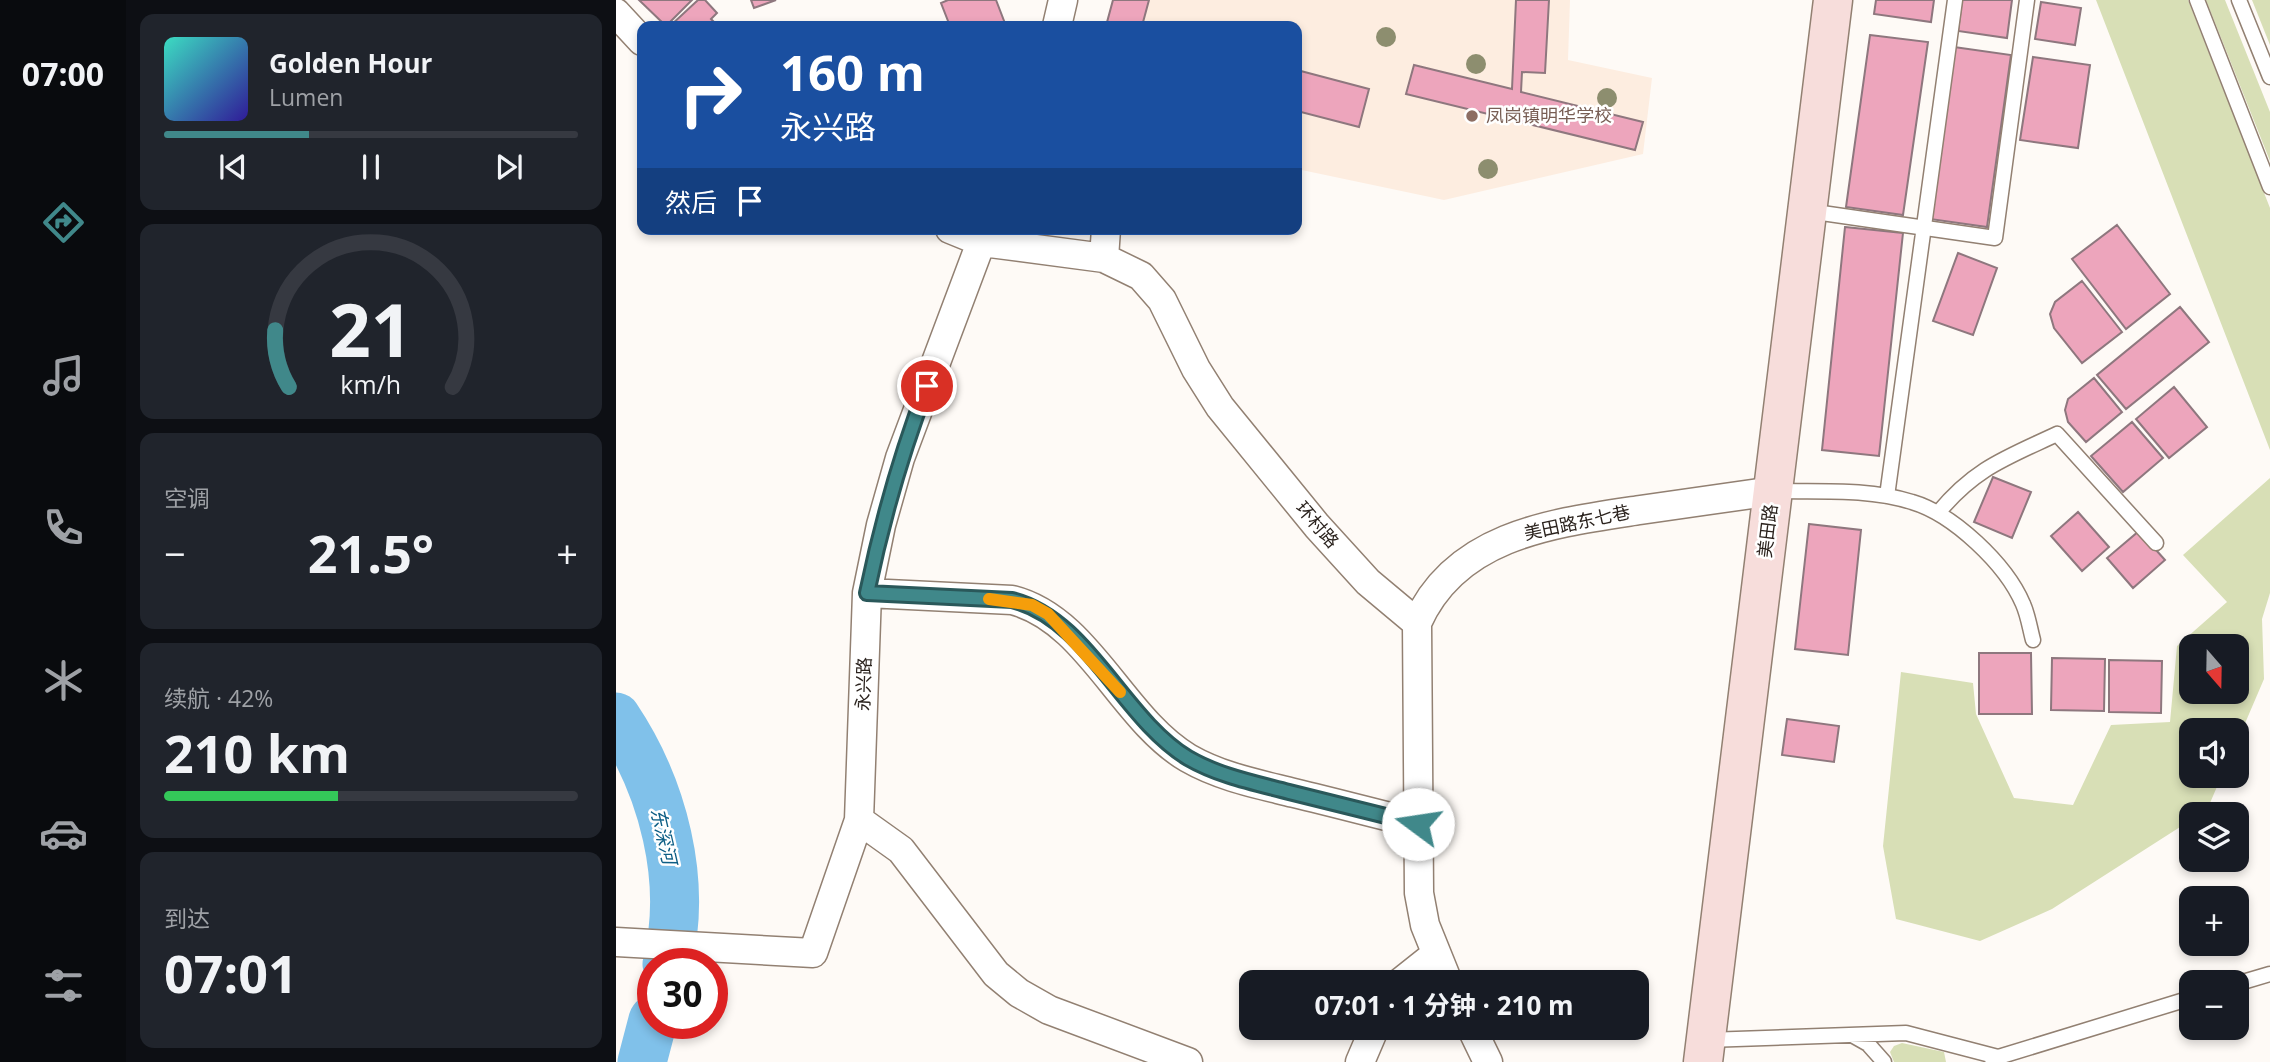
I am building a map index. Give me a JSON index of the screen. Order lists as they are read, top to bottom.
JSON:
{
  "streets": {
    "street": [
      "美田路东七巷",
      "环村路",
      "美田路",
      "永兴路"
    ]
  },
  "crossings": [
    ["美田路东七巷", "环村路"],
    ["美田路东七巷", "美田路"],
    ["环村路", "永兴路"]
  ],
  "water": ["东深河"],
  "places": ["凤岗镇明华学校"],
  "north": "bottom",
  "page": {
    "tabs": "07:00",
    "turn": ["160 m", "永兴路"],
    "song": ["Golden Hour", "Lumen"],
    "then": "然后",
    "tile": [
      "空调",
      ["续航 · 42%", "210 km"],
      ["到达", "07:01"]
    ],
    "heat": ["−", "21.5°", "+"],
    "map_buttons": ["+", "−"],
    "limit": "30",
    "trip": "07:01 · 1 分钟 · 210 m",
    "gauge": ["21", "km/h"]
  }
}
